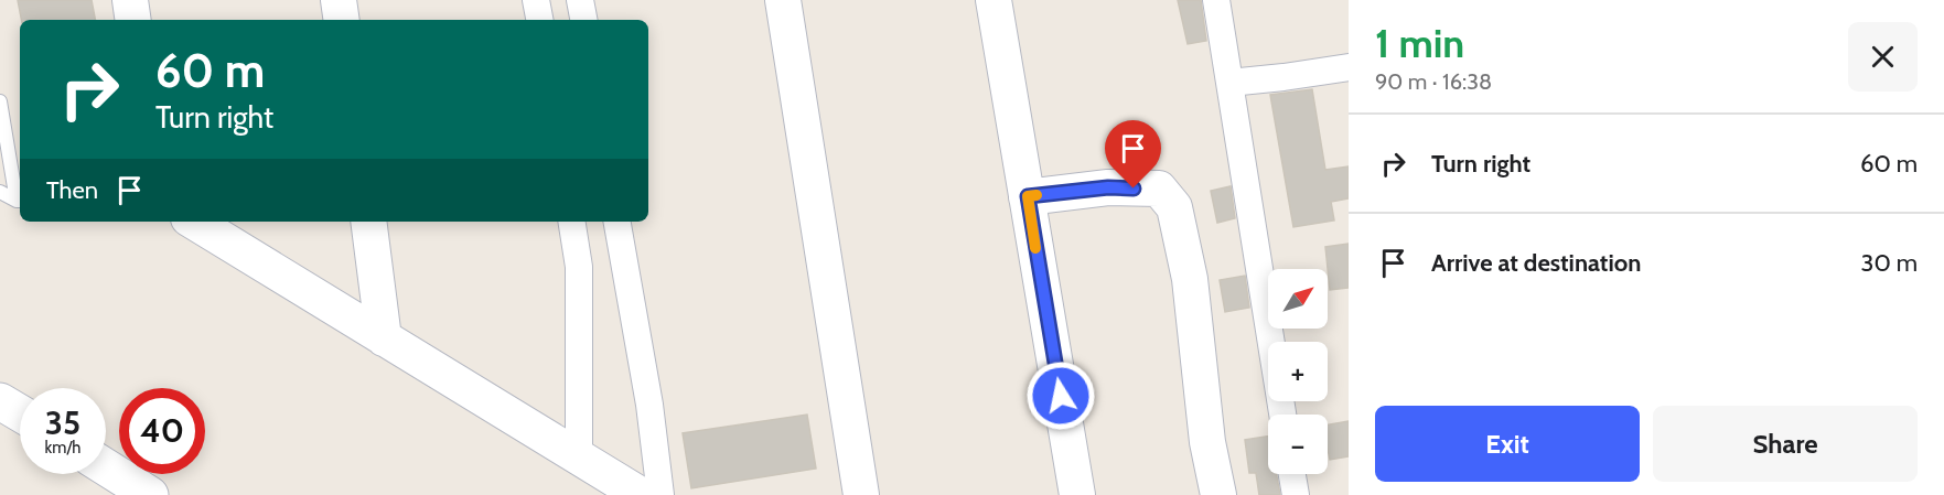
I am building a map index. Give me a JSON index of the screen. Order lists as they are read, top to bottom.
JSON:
{
  "north": "top right",
  "page": {
    "heading": ["1 min", "90 m · 16:38"],
    "turn": ["60 m", "Turn right"],
    "list": [
      {
        "name": "Turn right",
        "value": "60 m"
      },
      {
        "name": "Arrive at destination",
        "value": "30 m"
      }
    ],
    "then": "Then",
    "map_buttons": ["+", "−"],
    "speed": "35 km/h",
    "limit": "40",
    "buttons": ["Exit", "Share"]
  }
}
